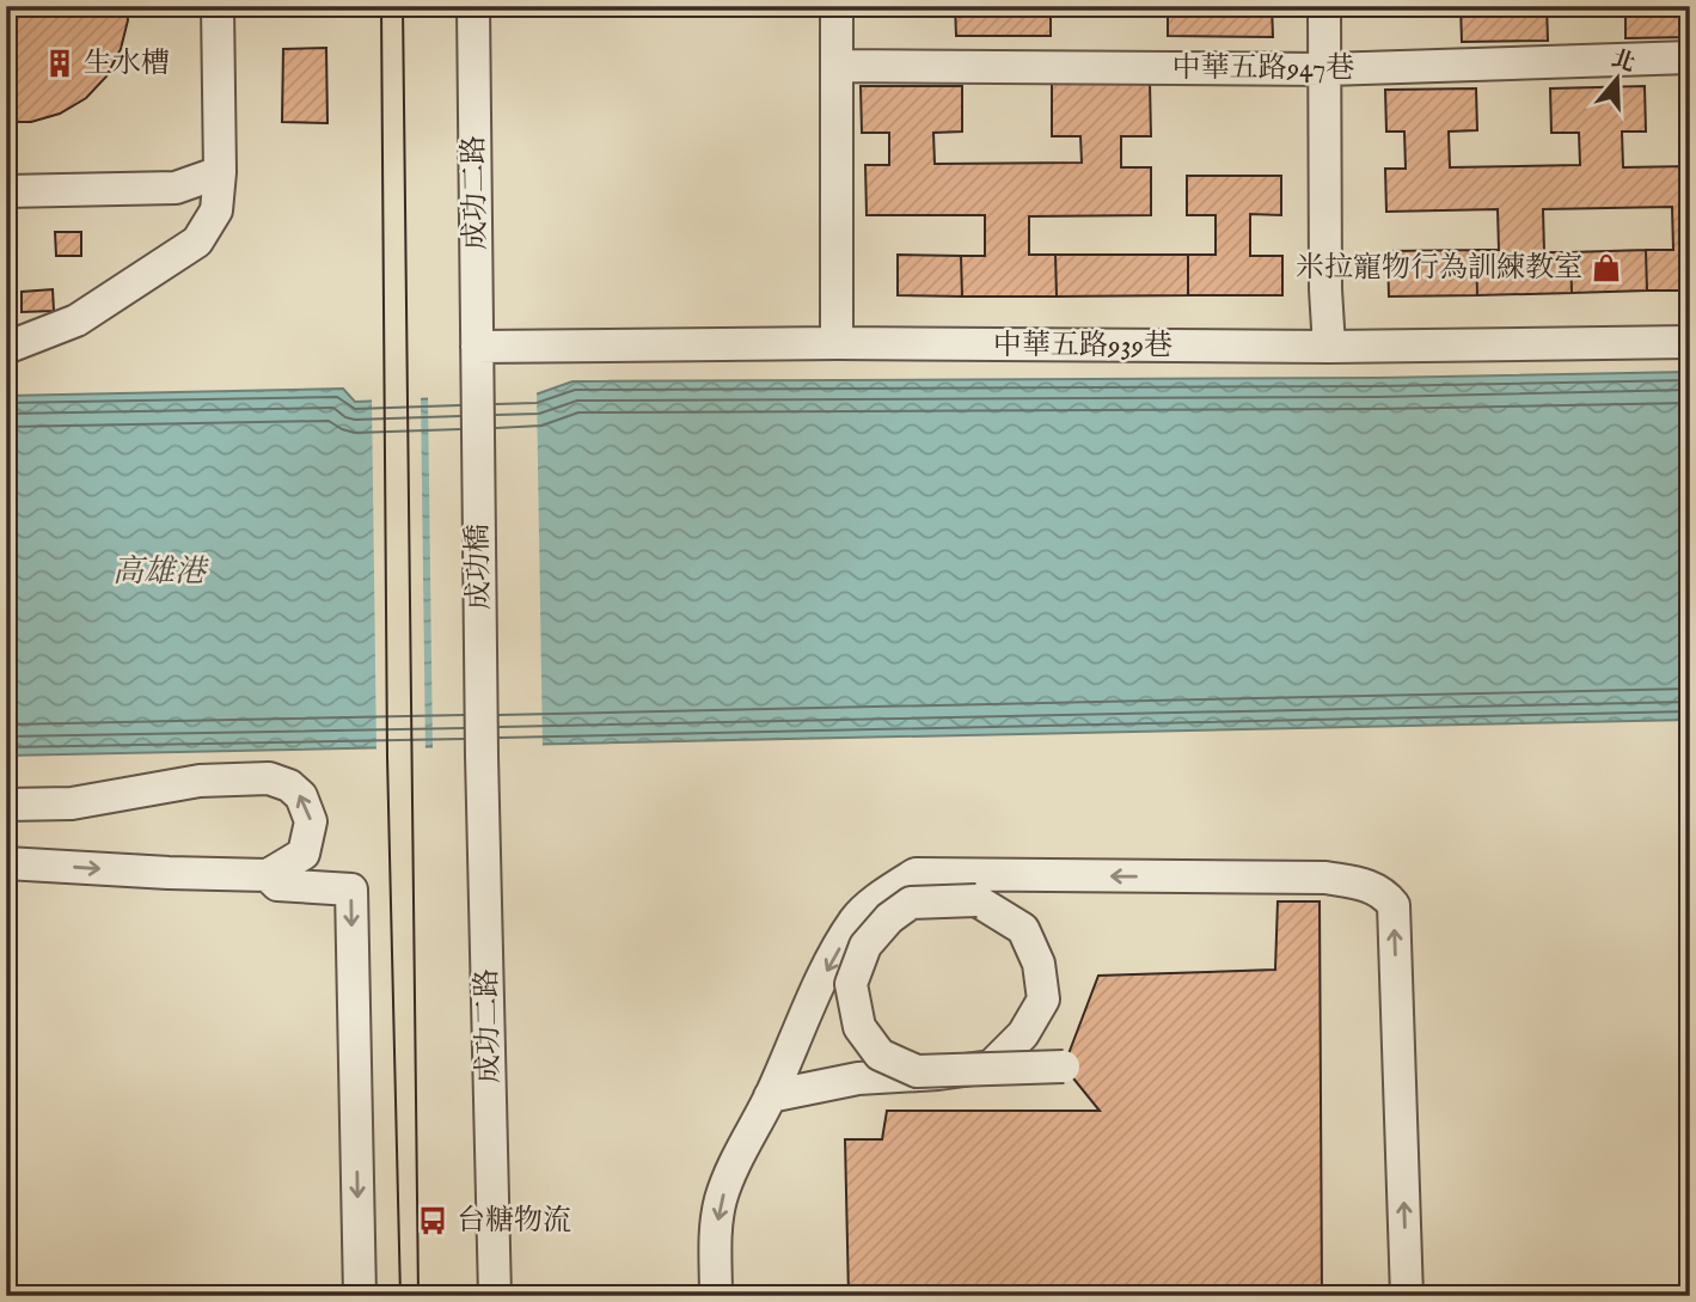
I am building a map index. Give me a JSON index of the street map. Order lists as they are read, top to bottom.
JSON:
{
  "streets": {
    "street": [
      "中華五路947巷",
      "成功二路",
      "中華五路939巷",
      "成功橋"
    ]
  },
  "crossings": [
    ["成功二路", "中華五路939巷"],
    ["成功二路", "成功橋"]
  ],
  "water": ["高雄港"],
  "places": {
    "building": ["生水槽"],
    "shop": ["米拉寵物行為訓練教室"],
    "bus stop": ["台糖物流"]
  },
  "north": "top"
}
